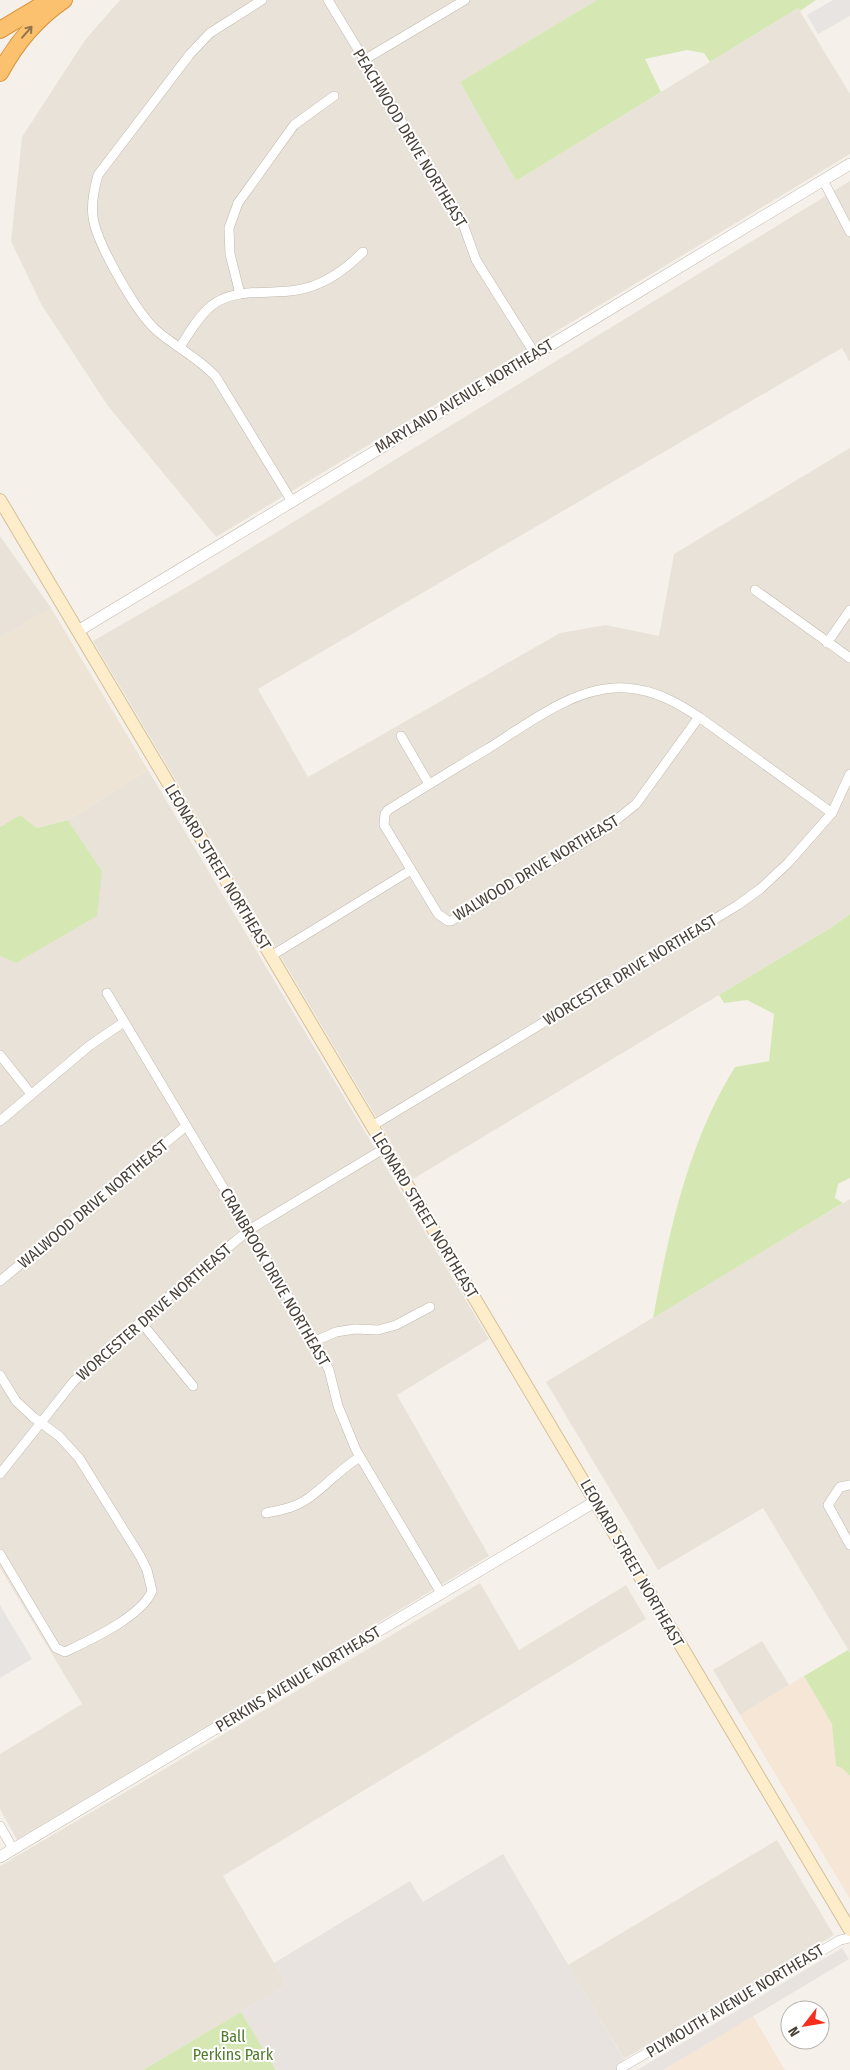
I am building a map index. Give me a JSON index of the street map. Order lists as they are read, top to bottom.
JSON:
{
  "streets": {
    "main road": ["LEONARD STREET NORTHEAST"],
    "street": [
      "PEACHWOOD DRIVE NORTHEAST",
      "MARYLAND AVENUE NORTHEAST",
      "WALWOOD DRIVE NORTHEAST",
      "WORCESTER DRIVE NORTHEAST",
      "CRANBROOK DRIVE NORTHEAST",
      "PERKINS AVENUE NORTHEAST",
      "PLYMOUTH AVENUE NORTHEAST"
    ]
  },
  "crossings": [
    ["PEACHWOOD DRIVE NORTHEAST", "MARYLAND AVENUE NORTHEAST"],
    ["MARYLAND AVENUE NORTHEAST", "LEONARD STREET NORTHEAST"],
    ["LEONARD STREET NORTHEAST", "WORCESTER DRIVE NORTHEAST"],
    ["LEONARD STREET NORTHEAST", "PERKINS AVENUE NORTHEAST"],
    ["WALWOOD DRIVE NORTHEAST", "CRANBROOK DRIVE NORTHEAST"],
    ["WORCESTER DRIVE NORTHEAST", "CRANBROOK DRIVE NORTHEAST"],
    ["CRANBROOK DRIVE NORTHEAST", "PERKINS AVENUE NORTHEAST"]
  ],
  "parks": ["Ball Perkins Park"],
  "north": "bottom left"
}
